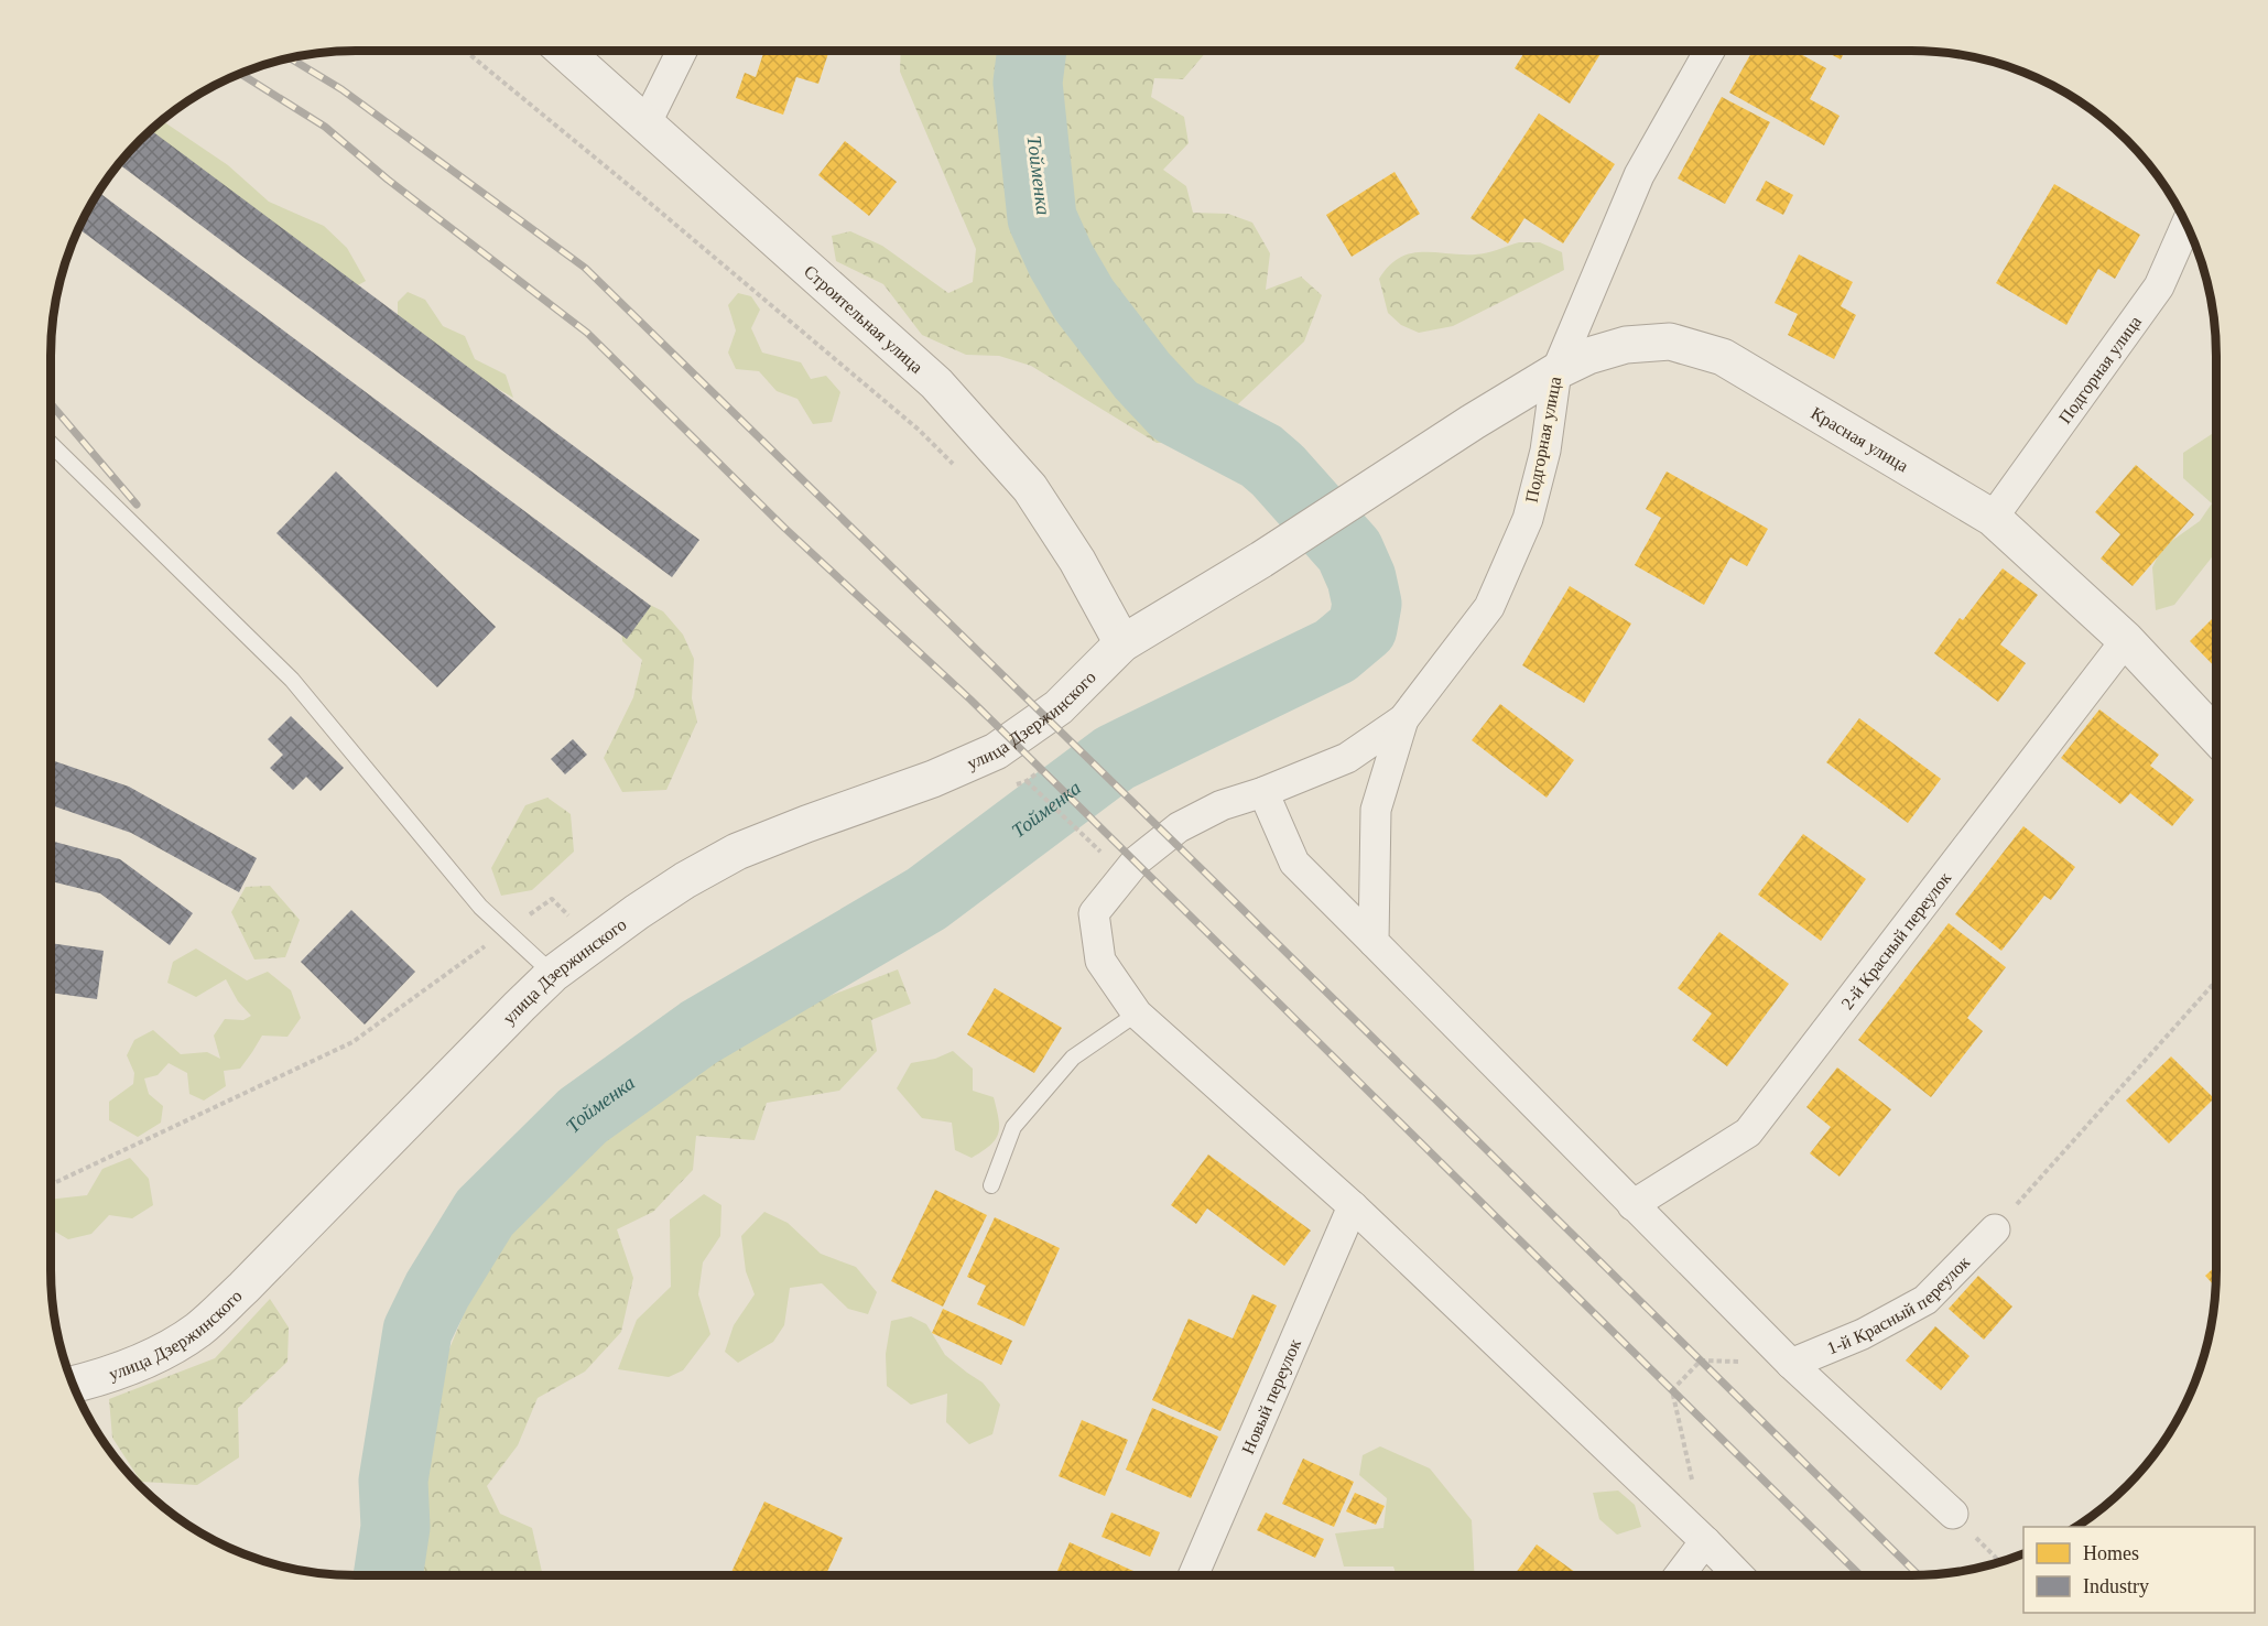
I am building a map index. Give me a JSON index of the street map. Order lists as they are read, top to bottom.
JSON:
{
  "streets": {
    "street": [
      "Строительная улица",
      "Подгорная улица",
      "Красная улица",
      "улица Дзержинского",
      "2-й Красный переулок",
      "1-й Красный переулок",
      "Новый переулок"
    ]
  },
  "crossings": [
    ["Строительная улица", "улица Дзержинского"],
    ["Подгорная улица", "Красная улица"],
    ["Подгорная улица", "Новый переулок"],
    ["Красная улица", "улица Дзержинского"],
    ["Красная улица", "2-й Красный переулок"]
  ],
  "water": ["Тойменка"],
  "legend": ["Homes", "Industry"]
}
